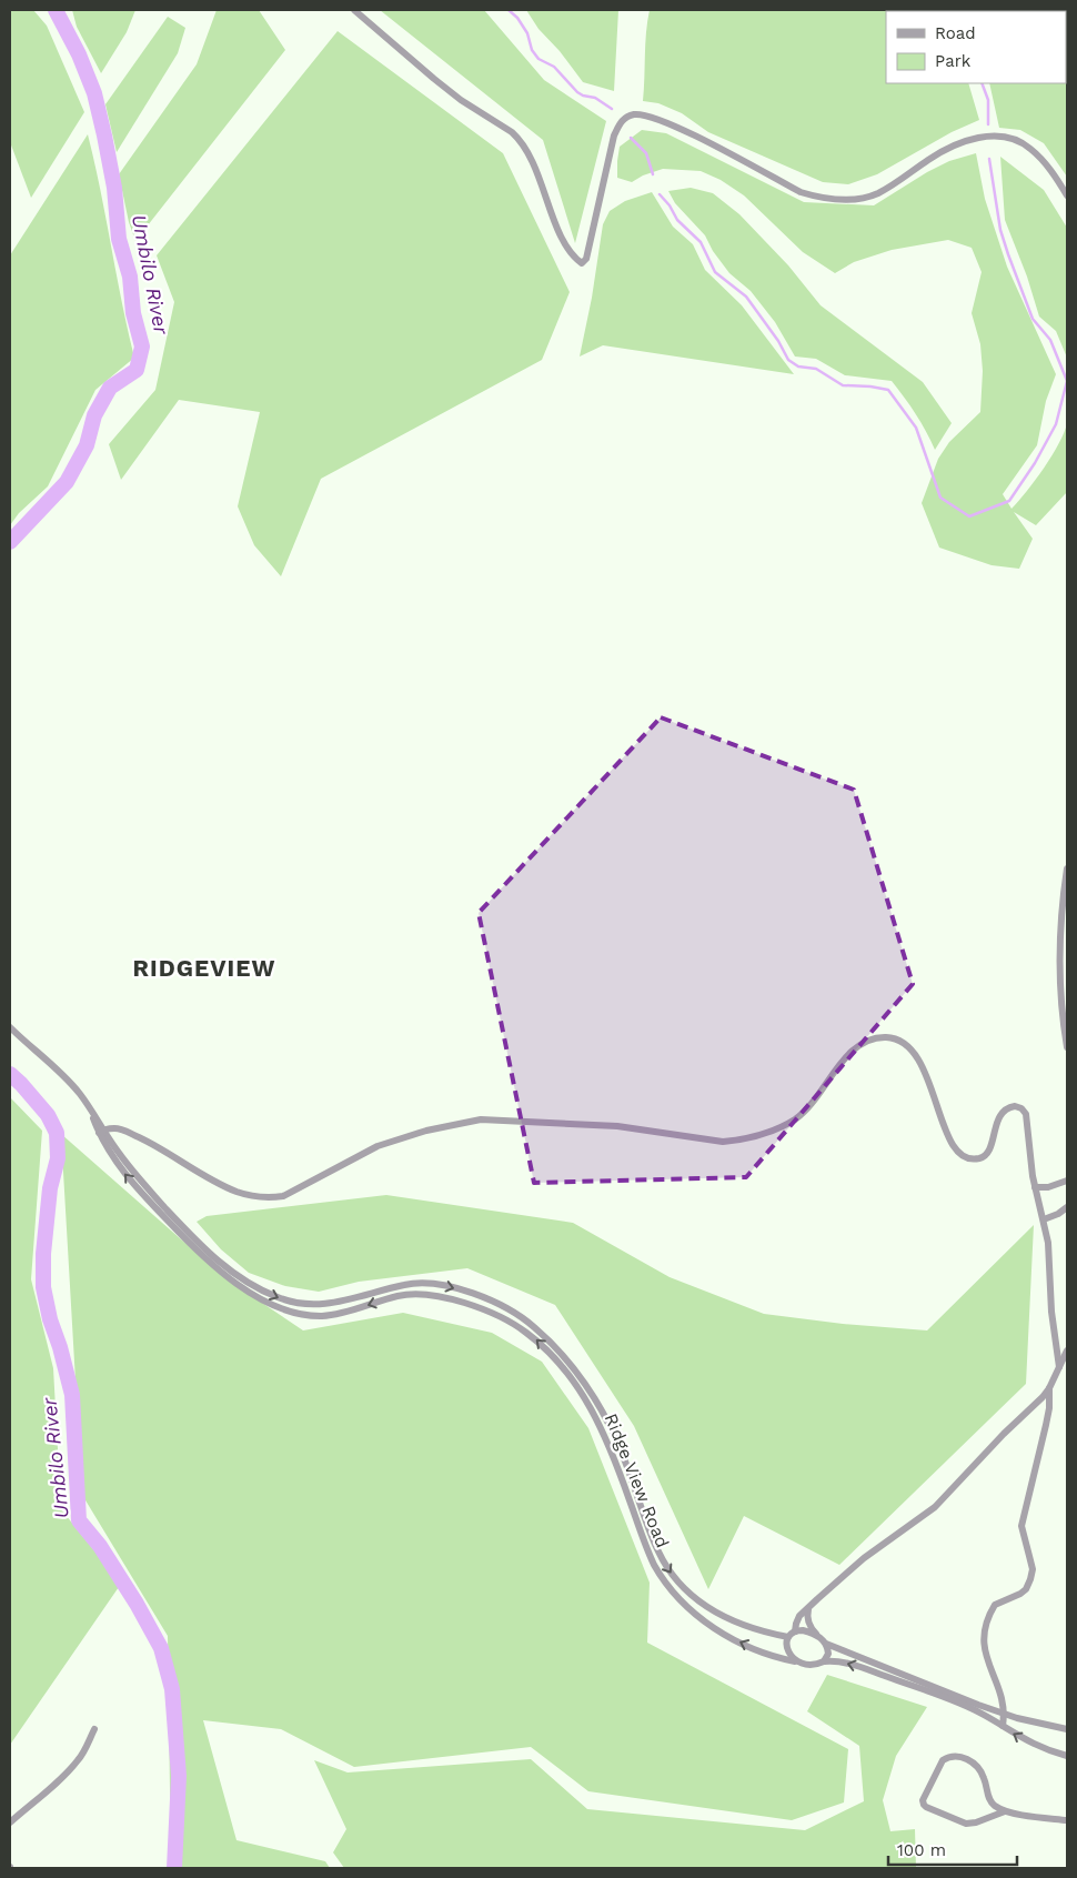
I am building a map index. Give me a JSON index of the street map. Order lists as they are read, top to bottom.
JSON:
{
  "streets": {
    "street": ["Ridge View Road"]
  },
  "districts": ["RIDGEVIEW"],
  "water": ["Umbilo River"],
  "legend": ["Road", "Park"],
  "scale_bar": "100 m"
}
